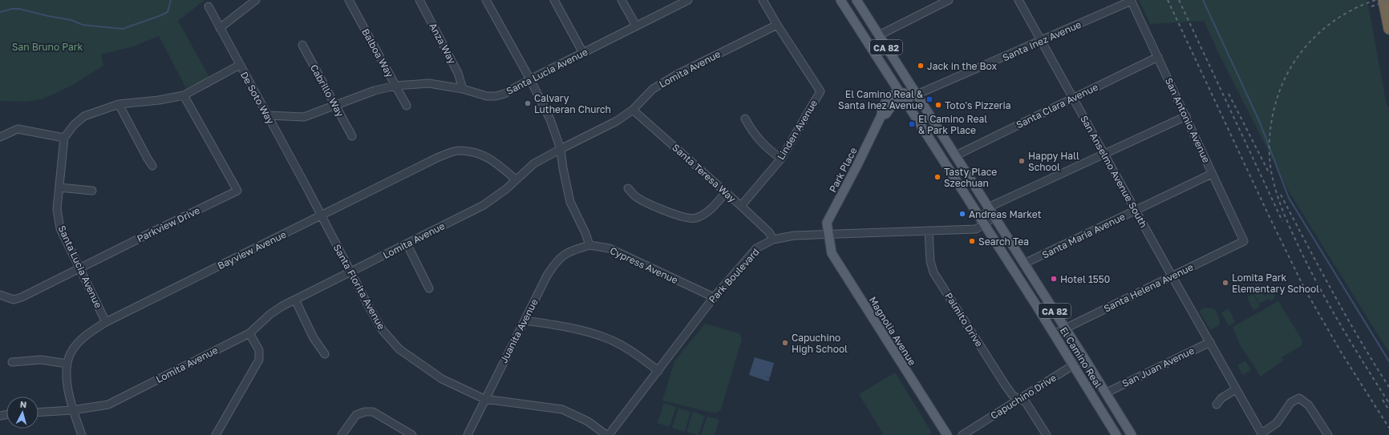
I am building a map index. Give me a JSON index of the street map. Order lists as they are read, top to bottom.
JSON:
{
  "streets": {
    "main road": [
      "CA 82",
      "Park Place",
      "Magnolia Avenue",
      "El Camino Real"
    ],
    "street": [
      "Santa Inez Avenue",
      "Anza Way",
      "Balboa Way",
      "Lomita Avenue",
      "Santa Lucia Avenue",
      "Cabrillo Way",
      "De Soto Way",
      "Santa Clara Avenue",
      "San Antonio Avenue",
      "Linden Avenue",
      "San Anselmo Avenue South",
      "Santa Teresa Way",
      "Parkview Drive",
      "Santa Maria Avenue",
      "Bayview Avenue",
      "Cypress Avenue",
      "Park Boulevard",
      "Santa Florita Avenue",
      "Santa Helena Avenue",
      "Palmito Drive",
      "Juanita Avenue",
      "San Juan Avenue",
      "Capuchino Drive"
    ]
  },
  "crossings": [
    ["Santa Inez Avenue", "San Antonio Avenue"],
    ["Santa Inez Avenue", "San Anselmo Avenue South"],
    ["Santa Inez Avenue", "El Camino Real"],
    ["Anza Way", "Santa Lucia Avenue"],
    ["Balboa Way", "Santa Lucia Avenue"],
    ["Lomita Avenue", "Linden Avenue"],
    ["Lomita Avenue", "Santa Teresa Way"],
    ["Lomita Avenue", "Bayview Avenue"],
    ["Lomita Avenue", "Santa Florita Avenue"],
    ["Santa Lucia Avenue", "Cabrillo Way"],
    ["Santa Lucia Avenue", "De Soto Way"],
    ["Santa Lucia Avenue", "Parkview Drive"],
    ["Santa Lucia Avenue", "Bayview Avenue"],
    ["De Soto Way", "Santa Florita Avenue"],
    ["Santa Clara Avenue", "San Antonio Avenue"],
    ["Santa Clara Avenue", "San Anselmo Avenue South"],
    ["Santa Clara Avenue", "El Camino Real"],
    ["San Antonio Avenue", "Santa Maria Avenue"],
    ["San Antonio Avenue", "Santa Helena Avenue"],
    ["Linden Avenue", "Santa Teresa Way"],
    ["Park Place", "Park Boulevard"],
    ["Park Place", "Magnolia Avenue"],
    ["Park Place", "El Camino Real"],
    ["San Anselmo Avenue South", "Santa Maria Avenue"],
    ["San Anselmo Avenue South", "Santa Helena Avenue"],
    ["San Anselmo Avenue South", "San Juan Avenue"],
    ["Santa Teresa Way", "Park Boulevard"],
    ["Santa Maria Avenue", "El Camino Real"],
    ["Bayview Avenue", "Santa Florita Avenue"],
    ["Cypress Avenue", "Park Boulevard"],
    ["Cypress Avenue", "Juanita Avenue"],
    ["Park Boulevard", "Santa Florita Avenue"],
    ["Park Boulevard", "Palmito Drive"],
    ["Park Boulevard", "Magnolia Avenue"],
    ["Park Boulevard", "El Camino Real"],
    ["Santa Florita Avenue", "Juanita Avenue"],
    ["Santa Helena Avenue", "El Camino Real"],
    ["Palmito Drive", "Capuchino Drive"],
    ["El Camino Real", "San Juan Avenue"],
    ["El Camino Real", "Capuchino Drive"]
  ],
  "parks": ["San Bruno Park"],
  "places": {
    "other": [
      "Jack in the Box",
      "Calvary Lutheran Church",
      "Toto's Pizzeria",
      "Happy Hall School",
      "Tasty Place Szechuan",
      "Andreas Market",
      "Search Tea",
      "Hotel 1550",
      "Lomita Park Elementary School",
      "Capuchino High School"
    ],
    "transit": ["El Camino Real & Santa Inez Avenue", "El Camino Real & Park Place"]
  },
  "north": "top"
}
